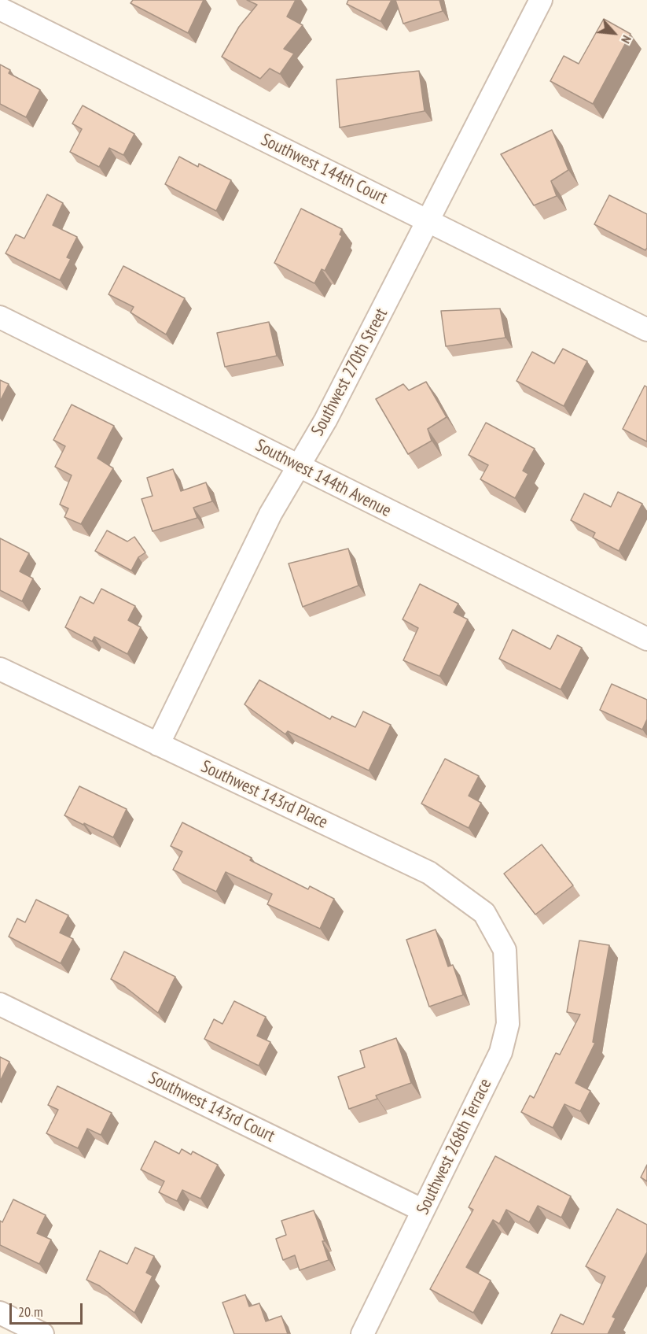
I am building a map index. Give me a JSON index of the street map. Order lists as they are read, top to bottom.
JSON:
{
  "streets": {
    "street": [
      "Southwest 144th Court",
      "Southwest 270th Street",
      "Southwest 144th Avenue",
      "Southwest 143rd Place",
      "Southwest 143rd Court",
      "Southwest 268th Terrace"
    ]
  },
  "crossings": [
    ["Southwest 144th Court", "Southwest 270th Street"],
    ["Southwest 270th Street", "Southwest 144th Avenue"],
    ["Southwest 270th Street", "Southwest 143rd Place"],
    ["Southwest 143rd Place", "Southwest 268th Terrace"],
    ["Southwest 143rd Court", "Southwest 268th Terrace"]
  ],
  "scale_bar": "20 m",
  "north": "bottom right"
}
